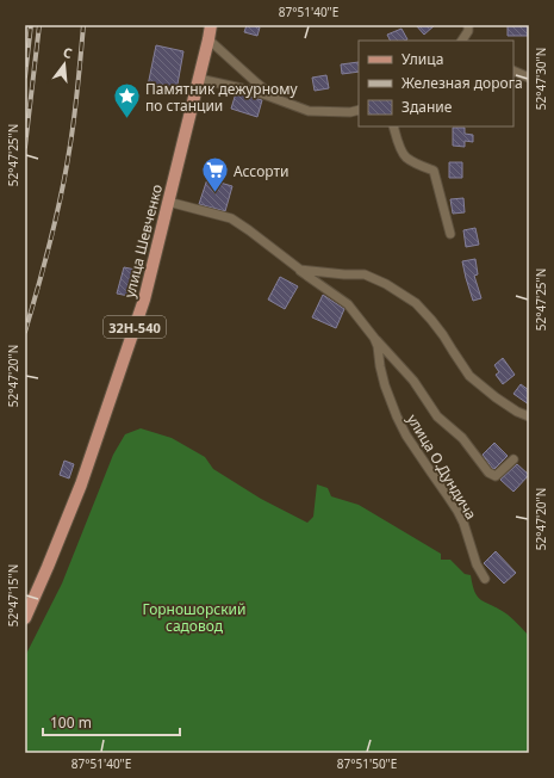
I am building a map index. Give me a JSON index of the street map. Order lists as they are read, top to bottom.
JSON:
{
  "streets": {
    "main road": ["улица Шевченко", "32Н-540"],
    "street": ["улица О.Дундича"]
  },
  "crossings": [
    ["улица Шевченко", "улица О.Дундича"]
  ],
  "parks": ["Горношорский садовод"],
  "places": {
    "place": ["Памятник дежурному по станции"],
    "supermarket": ["Ассорти"]
  },
  "legend": ["Улица", "Железная дорога", "Здание"],
  "scale_bar": "100 m",
  "north": "top",
  "coordinates": [
    "87°51'40\"E",
    "52°47'30\"N",
    "52°47'25\"N",
    "52°47'20\"N",
    "52°47'15\"N",
    "87°51'50\"E"
  ]
}
